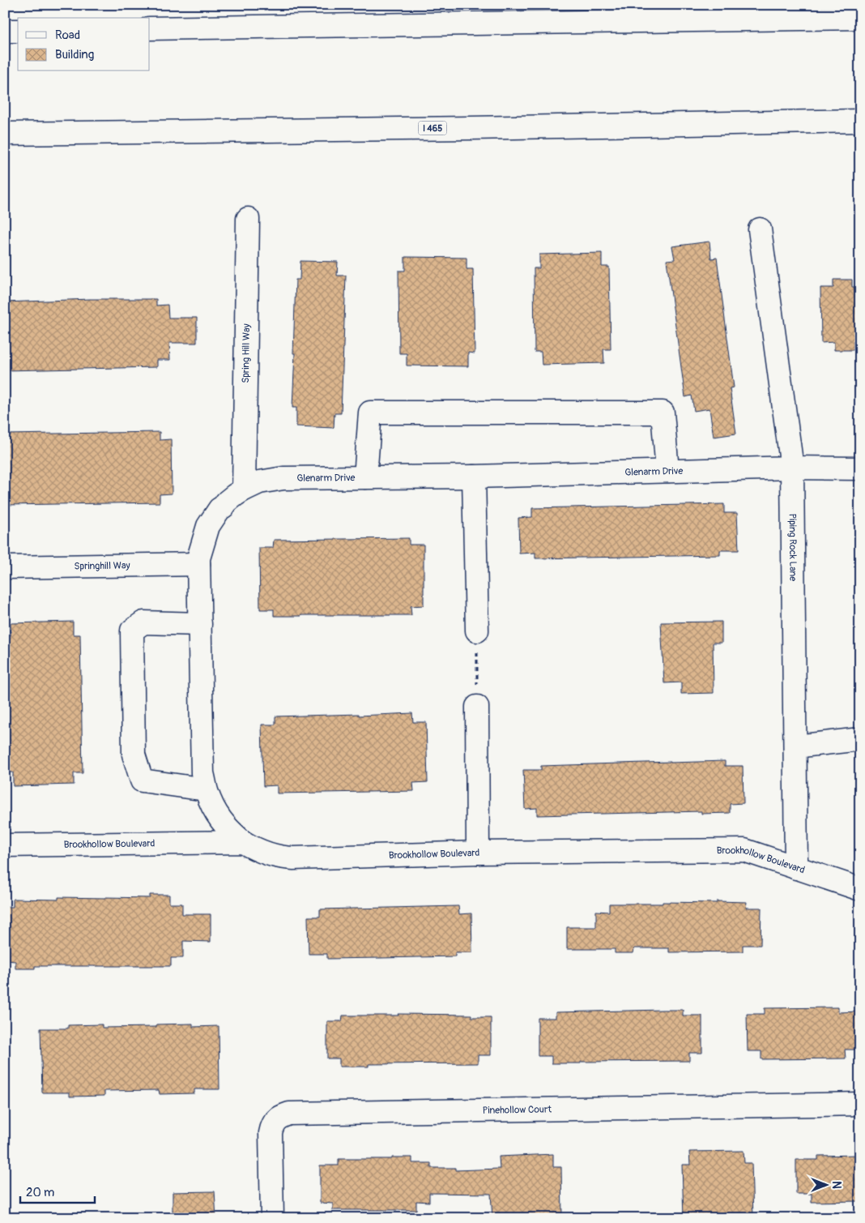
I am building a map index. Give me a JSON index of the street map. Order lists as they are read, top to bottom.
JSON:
{
  "streets": {
    "main road": [
      "I 465",
      "Spring Hill Way",
      "Glenarm Drive",
      "Piping Rock Lane",
      "Springhill Way",
      "Brookhollow Boulevard",
      "Pinehollow Court"
    ]
  },
  "crossings": [
    ["Spring Hill Way", "Glenarm Drive"],
    ["Glenarm Drive", "Piping Rock Lane"],
    ["Glenarm Drive", "Springhill Way"],
    ["Glenarm Drive", "Brookhollow Boulevard"],
    ["Piping Rock Lane", "Brookhollow Boulevard"]
  ],
  "legend": ["Road", "Building"],
  "scale_bar": "20 m",
  "north": "right"
}
